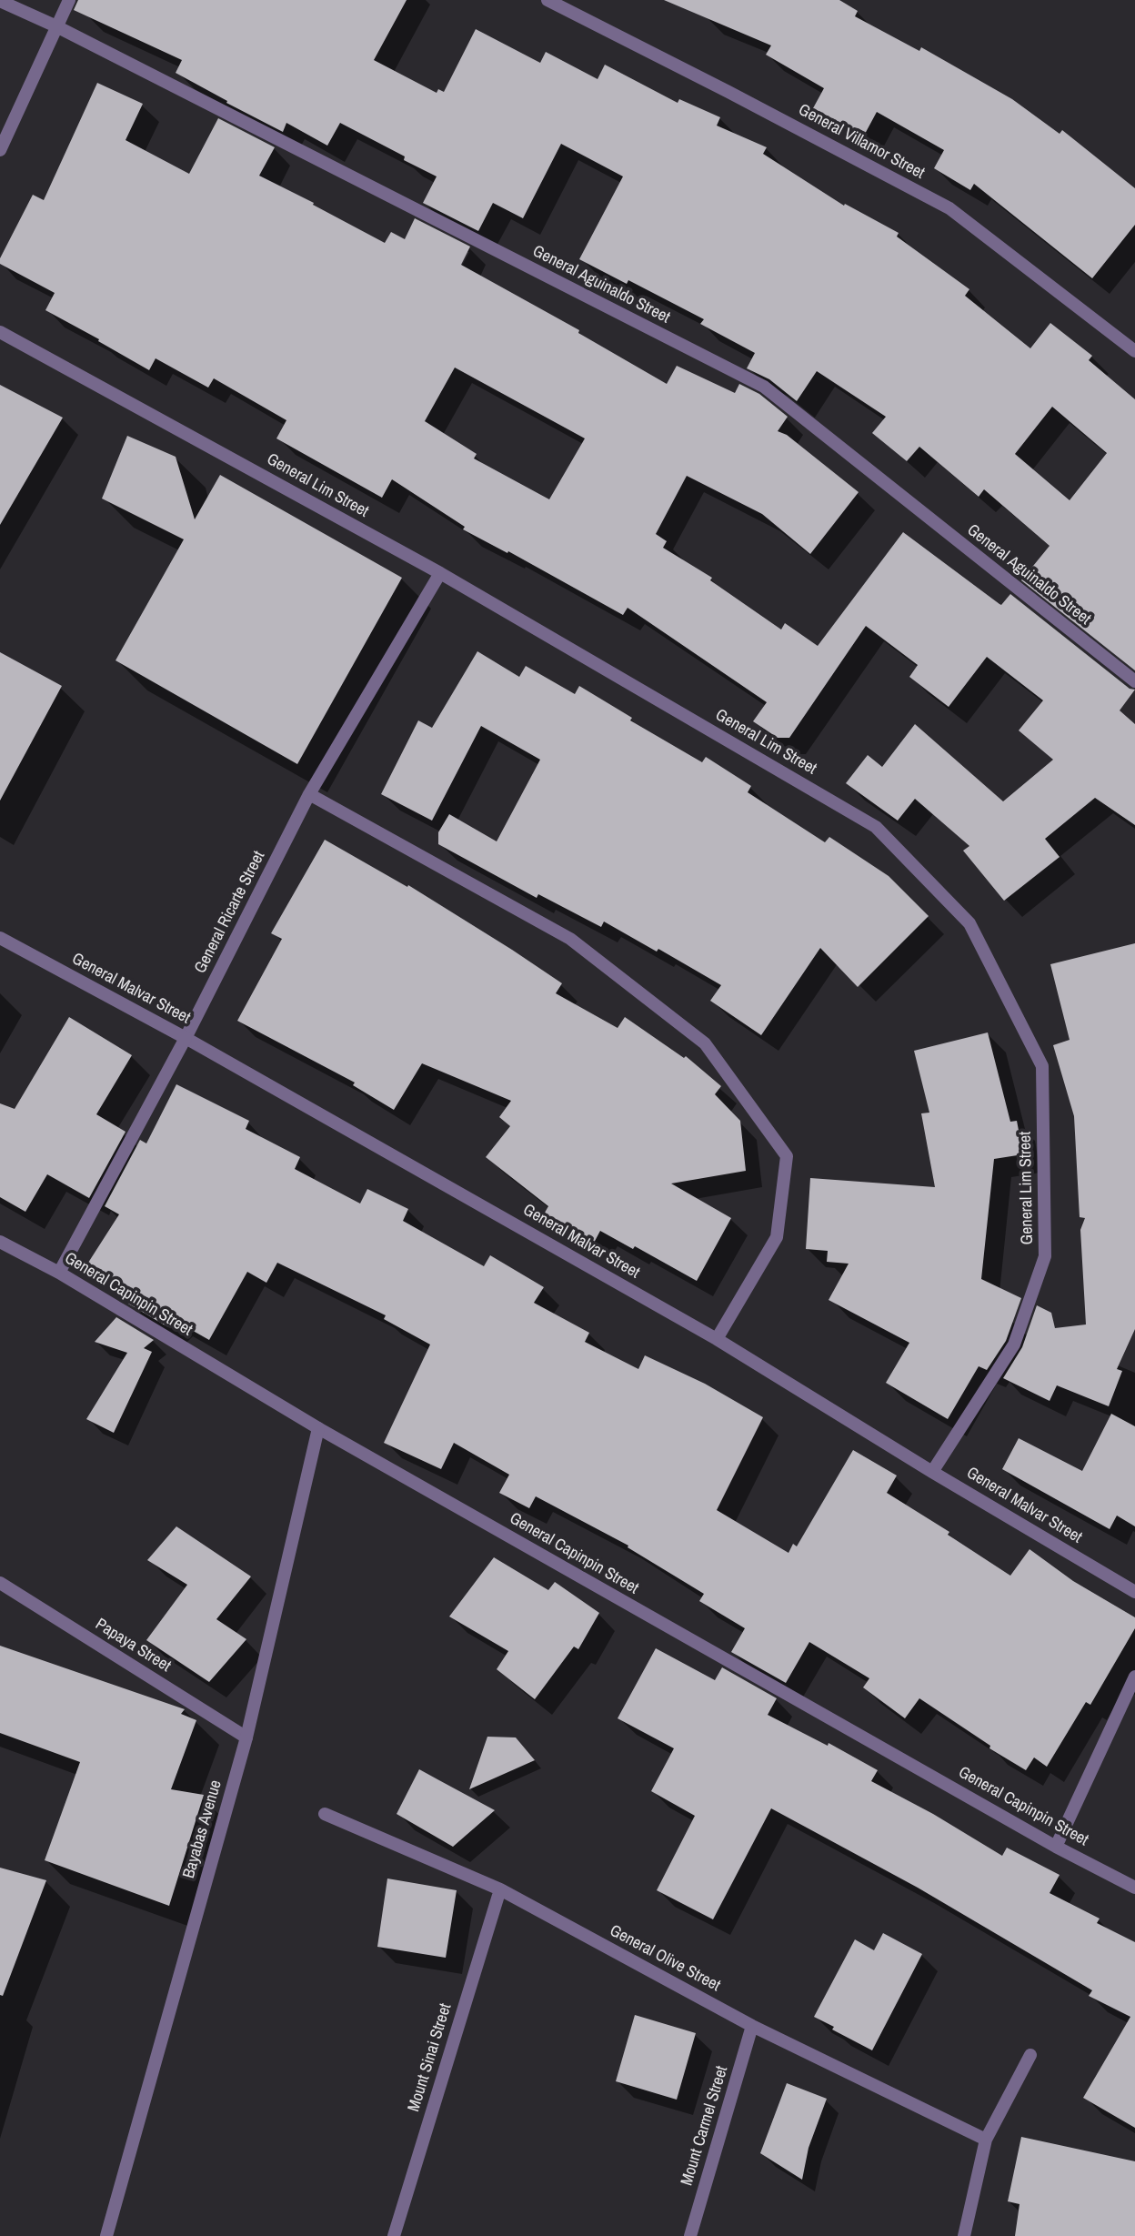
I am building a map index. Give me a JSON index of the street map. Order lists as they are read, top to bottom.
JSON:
{
  "streets": {
    "street": [
      "General Villamor Street",
      "General Aguinaldo Street",
      "General Lim Street",
      "General Ricarte Street",
      "General Malvar Street",
      "General Capinpin Street",
      "Papaya Street",
      "Bayabas Avenue",
      "General Olive Street",
      "Mount Sinai Street",
      "Mount Carmel Street"
    ]
  },
  "crossings": [
    ["General Lim Street", "General Ricarte Street"],
    ["General Lim Street", "General Malvar Street"],
    ["General Ricarte Street", "General Malvar Street"],
    ["General Ricarte Street", "General Capinpin Street"],
    ["General Capinpin Street", "Bayabas Avenue"],
    ["Papaya Street", "Bayabas Avenue"],
    ["General Olive Street", "Mount Sinai Street"],
    ["General Olive Street", "Mount Carmel Street"]
  ]
}
